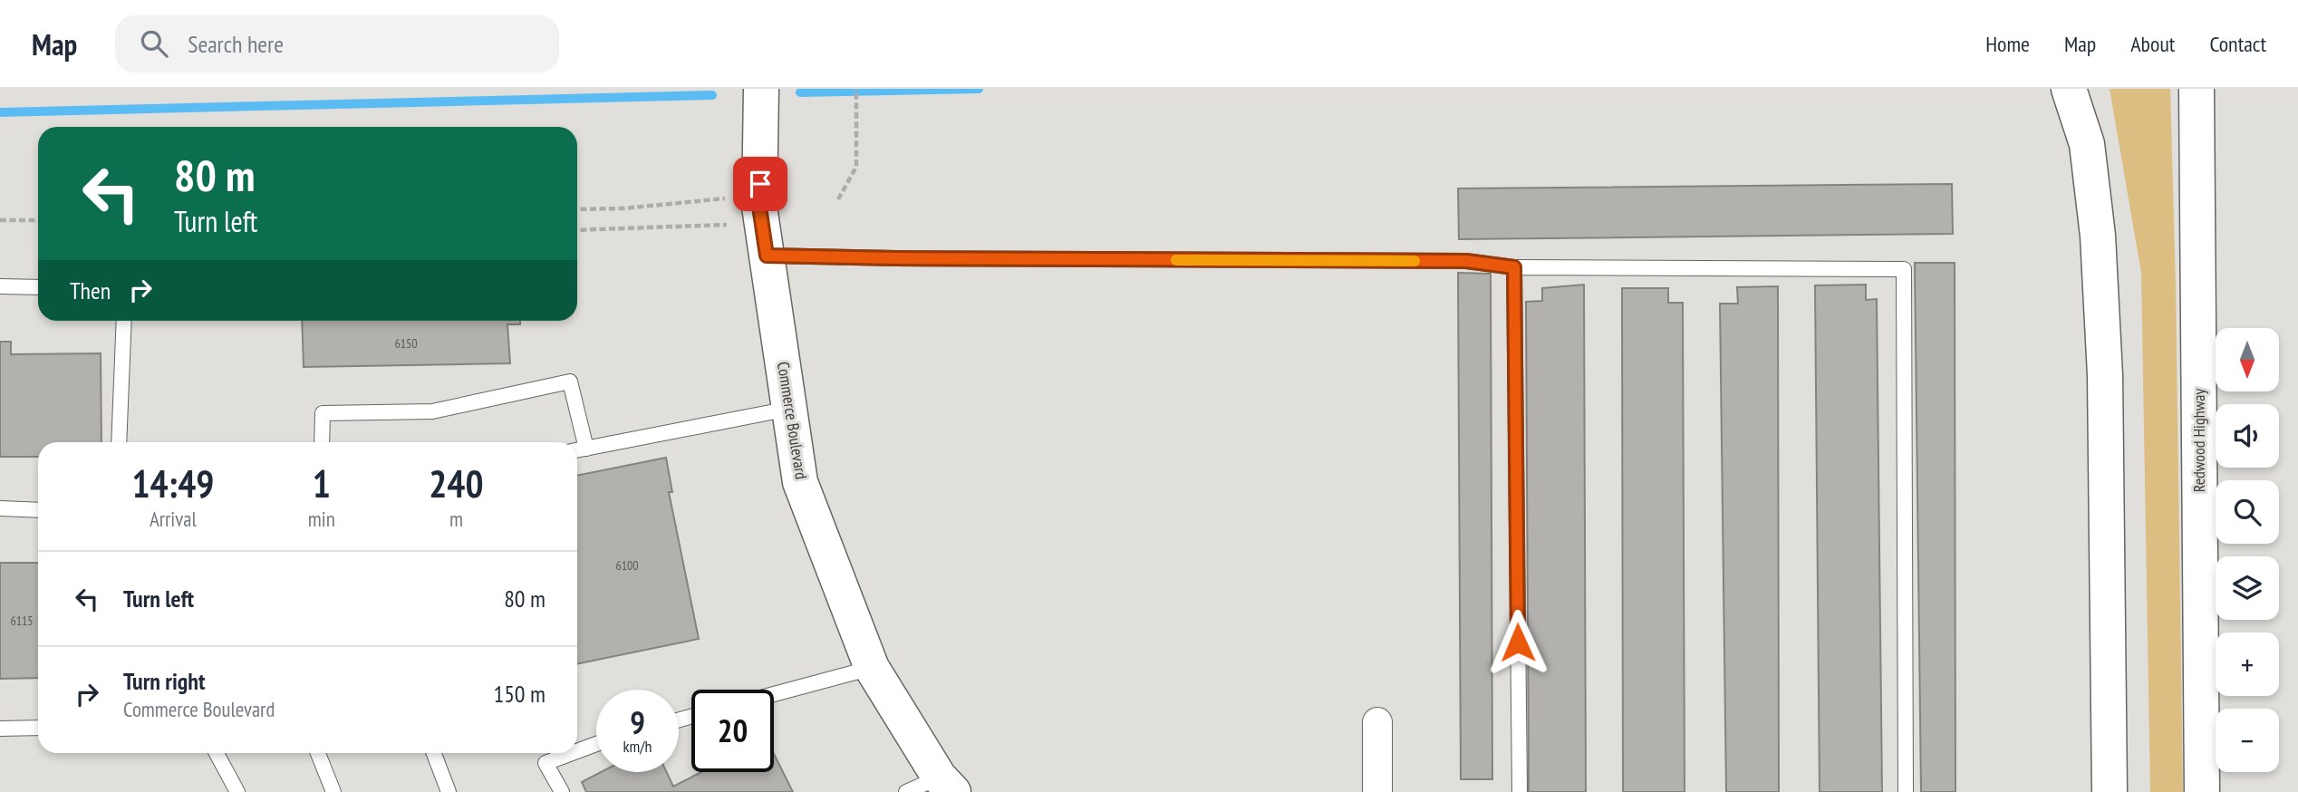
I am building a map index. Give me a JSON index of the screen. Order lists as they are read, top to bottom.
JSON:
{
  "streets": {
    "main road": ["Commerce Boulevard", "Redwood Highway"]
  },
  "house_numbers": ["6150", "6100", "6115"],
  "north": "bottom",
  "page": {
    "header": "Map",
    "search": "Search here",
    "nav": [
      "Home",
      "Map",
      "About",
      "Contact"
    ],
    "turn": ["80 m", "Turn left"],
    "then": "Then",
    "map_buttons": ["+", "−"],
    "eta": [
      "14:49",
      "Arrival",
      "1",
      "min",
      "240",
      "m"
    ],
    "list": [
      {
        "name": "Turn left",
        "value": "80 m"
      },
      {
        "name": "Turn right",
        "note": "Commerce Boulevard",
        "value": "150 m"
      }
    ],
    "speed": "9 km/h",
    "limit": "20"
  }
}
